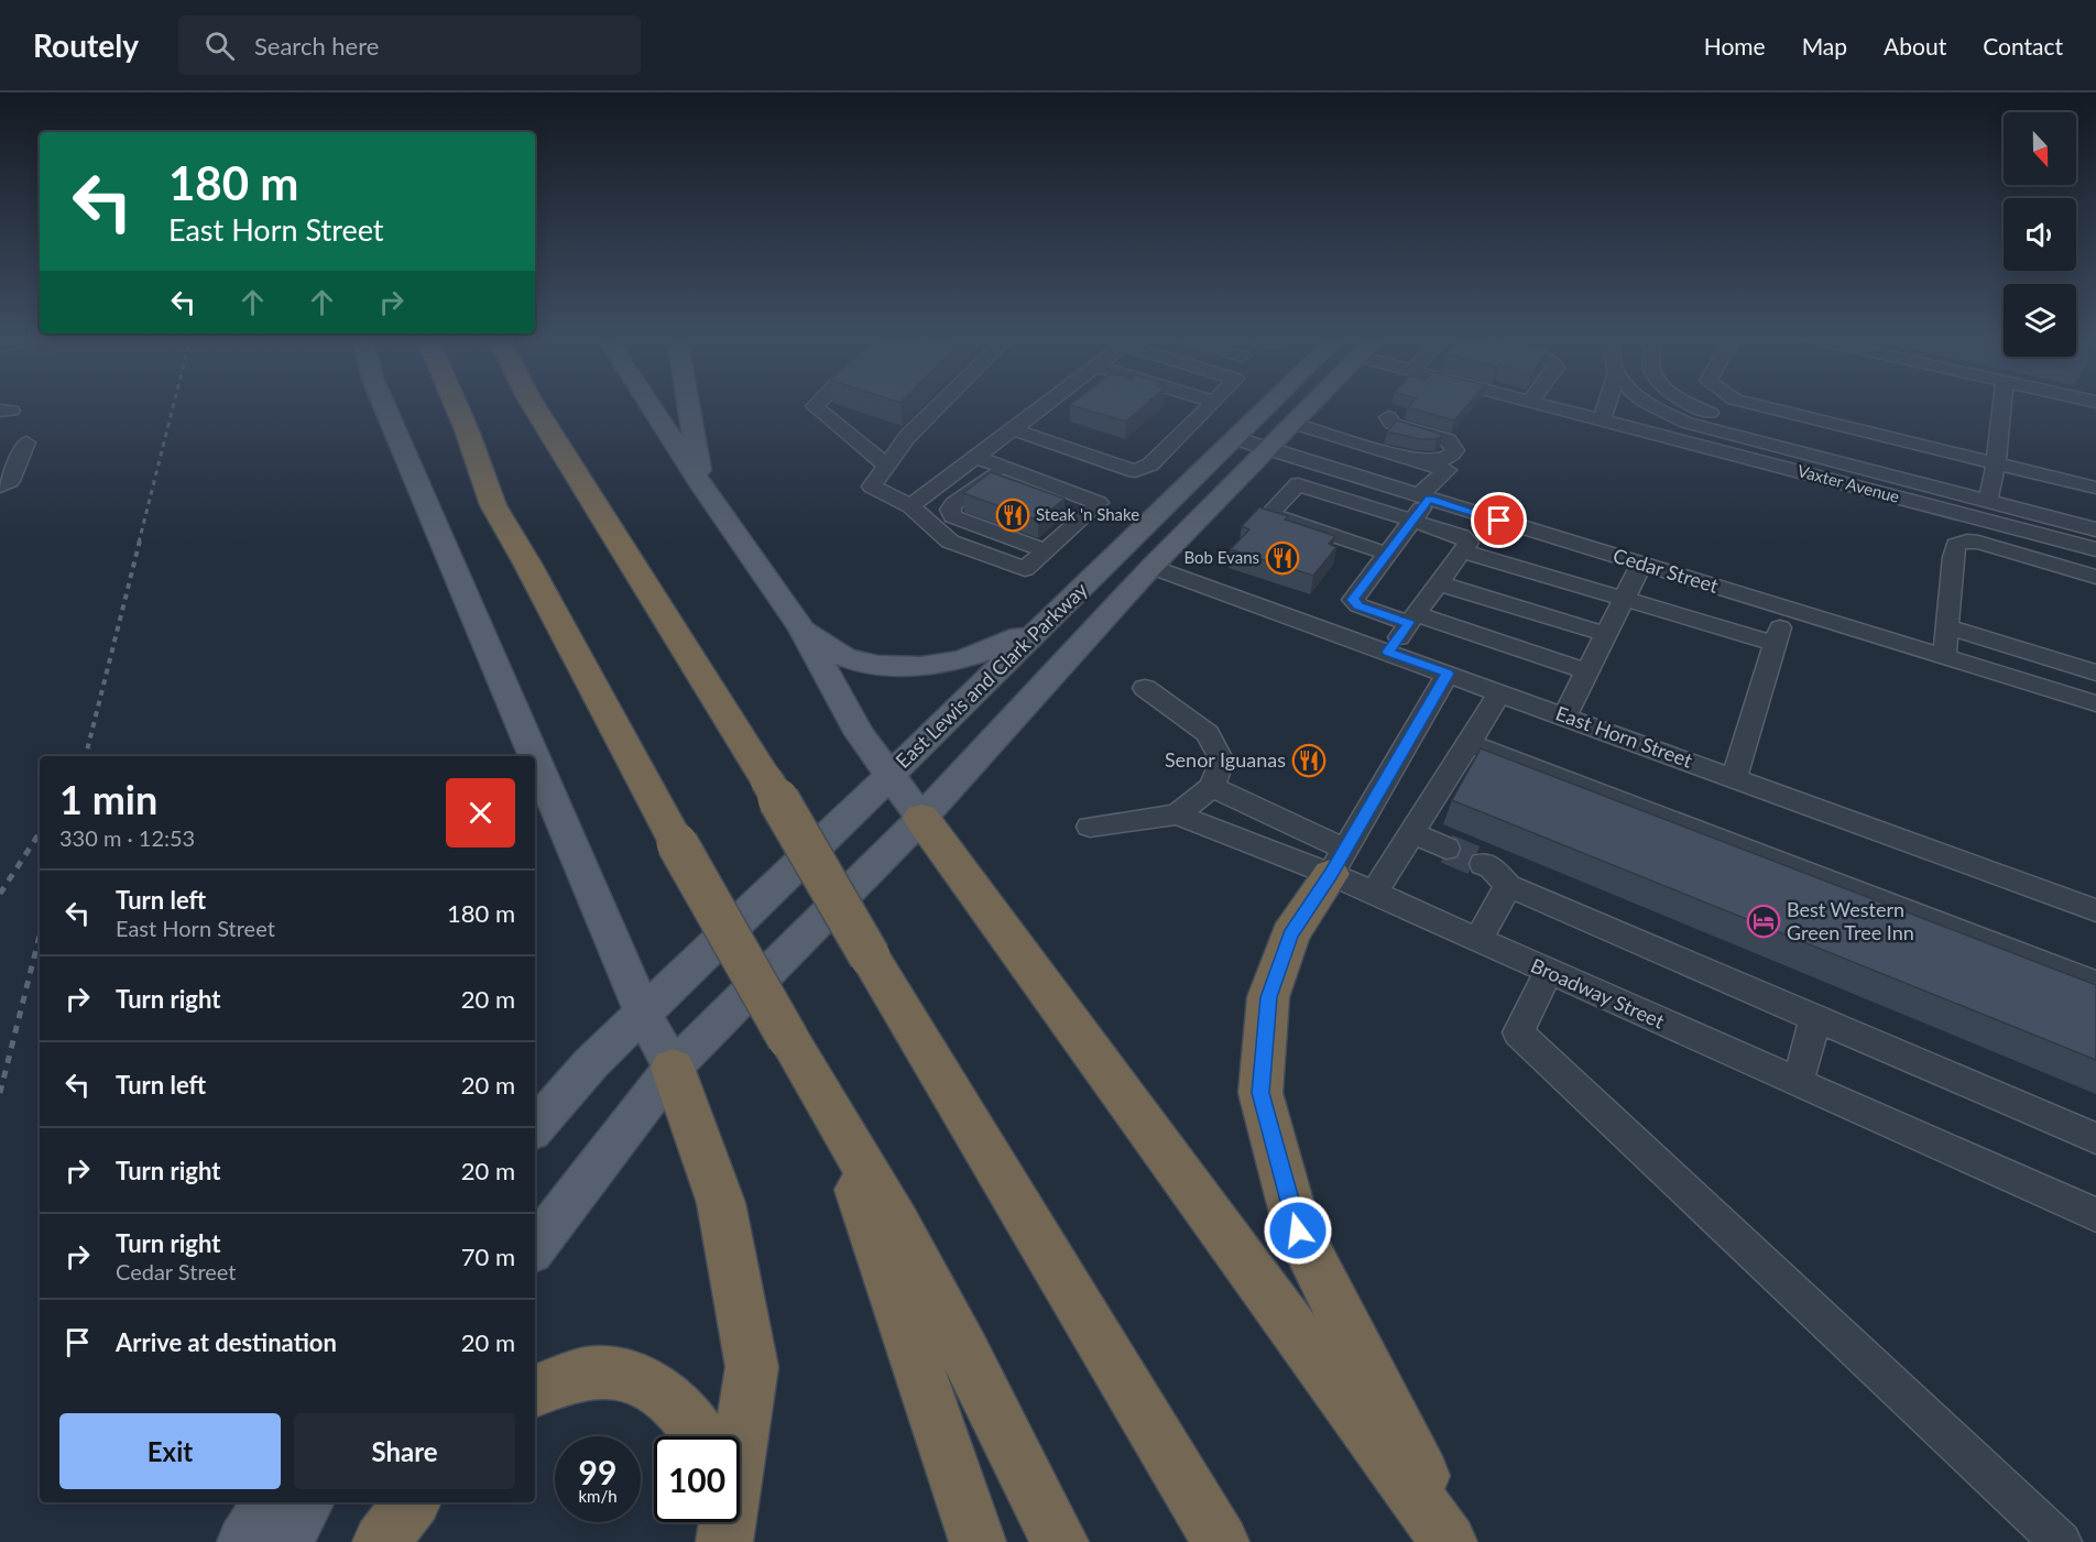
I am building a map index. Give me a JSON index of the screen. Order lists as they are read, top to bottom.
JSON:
{
  "streets": {
    "main road": ["East Lewis and Clark Parkway"],
    "street": [
      "Vaxter Avenue",
      "Cedar Street",
      "East Horn Street",
      "Broadway Street"
    ]
  },
  "crossings": [
    ["Cedar Street", "East Lewis and Clark Parkway"],
    ["East Lewis and Clark Parkway", "East Horn Street"]
  ],
  "places": {
    "restaurant": ["Steak 'n Shake", "Bob Evans", "Senor Iguanas"],
    "hotel": ["Best Western Green Tree Inn"]
  },
  "north": "bottom",
  "page": {
    "header": "Routely",
    "search": "Search here",
    "nav": [
      "Home",
      "Map",
      "About",
      "Contact"
    ],
    "turn": ["180 m", "East Horn Street"],
    "heading": ["1 min", "330 m · 12:53"],
    "list": [
      {
        "name": "Turn left",
        "note": "East Horn Street",
        "value": "180 m"
      },
      {
        "name": "Turn right",
        "value": "20 m"
      },
      {
        "name": "Turn left",
        "value": "20 m"
      },
      {
        "name": "Turn right",
        "value": "20 m"
      },
      {
        "name": "Turn right",
        "note": "Cedar Street",
        "value": "70 m"
      },
      {
        "name": "Arrive at destination",
        "value": "20 m"
      }
    ],
    "buttons": ["Exit", "Share"],
    "speed": "99 km/h",
    "limit": "100"
  }
}
